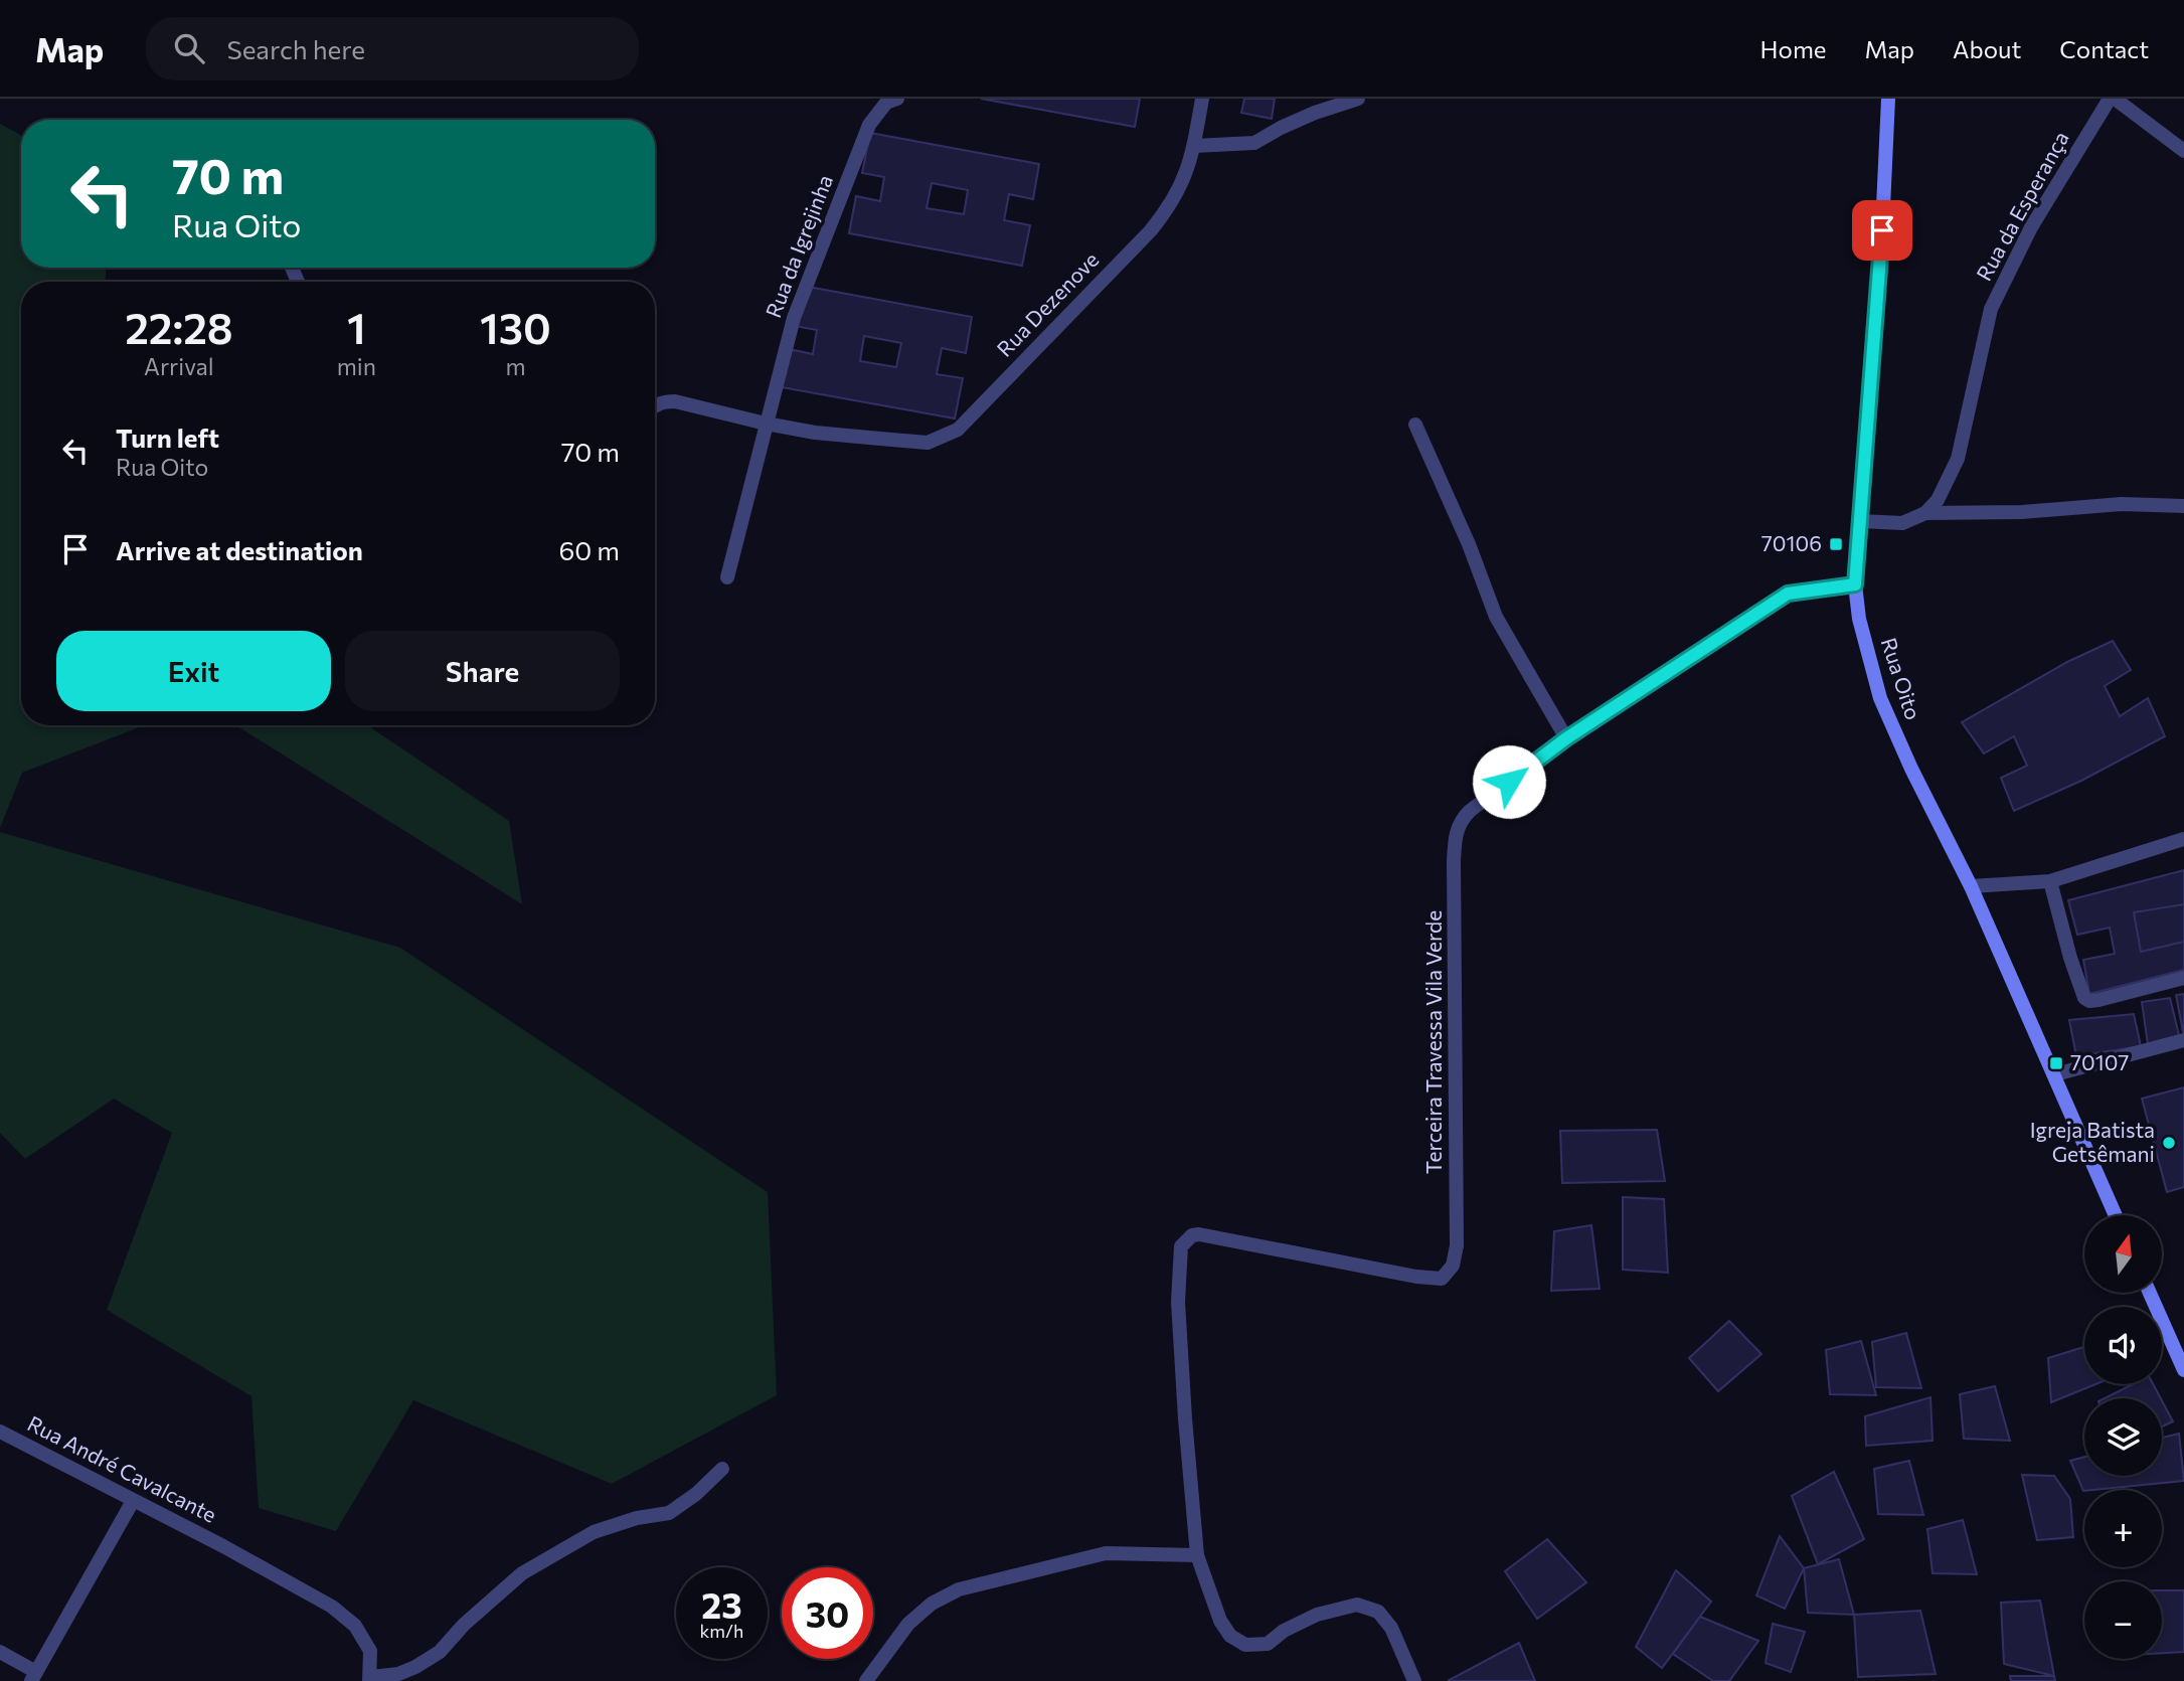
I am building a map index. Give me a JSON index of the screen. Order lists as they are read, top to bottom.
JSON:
{
  "streets": {
    "street": [
      "Rua da Esperança",
      "Rua da Igrejinha",
      "Rua Dezenove",
      "Rua Oito",
      "Terceira Travessa Vila Verde",
      "Rua André Cavalcante"
    ]
  },
  "crossings": [
    ["Rua da Igrejinha", "Rua Dezenove"]
  ],
  "places": {
    "transit": ["70106", "70107"],
    "other": ["Igreja Batista Getsêmani"]
  },
  "north": "top",
  "page": {
    "header": "Map",
    "search": "Search here",
    "nav": [
      "Home",
      "Map",
      "About",
      "Contact"
    ],
    "turn": ["70 m", "Rua Oito"],
    "eta": [
      "22:28",
      "Arrival",
      "1",
      "min",
      "130",
      "m"
    ],
    "list": [
      {
        "name": "Turn left",
        "note": "Rua Oito",
        "value": "70 m"
      },
      {
        "name": "Arrive at destination",
        "value": "60 m"
      }
    ],
    "buttons": ["Exit", "Share"],
    "map_buttons": ["+", "−"],
    "speed": "23 km/h",
    "limit": "30"
  }
}
